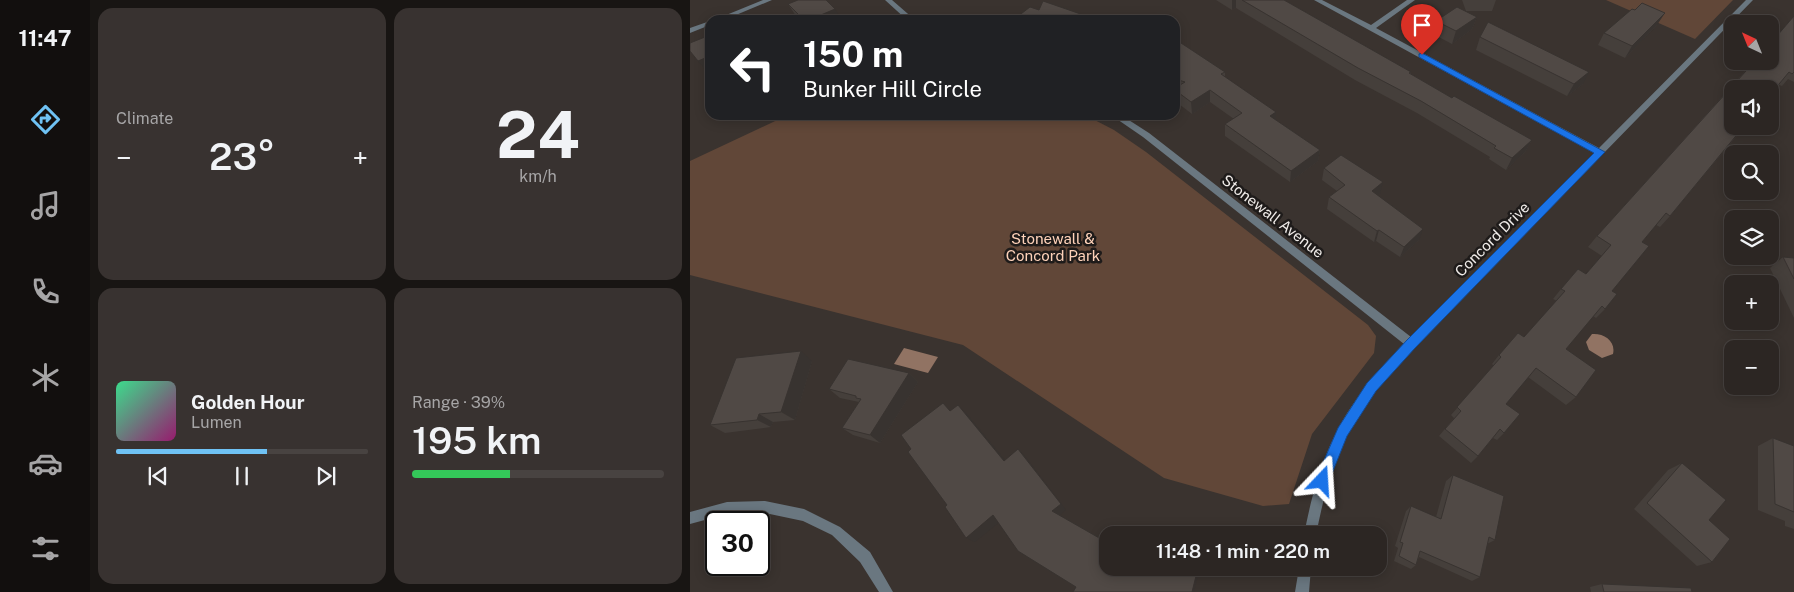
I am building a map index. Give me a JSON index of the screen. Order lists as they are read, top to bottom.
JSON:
{
  "streets": {
    "street": ["Stonewall Avenue", "Concord Drive"]
  },
  "crossings": [
    ["Stonewall Avenue", "Concord Drive"]
  ],
  "parks": ["Stonewall & Concord Park"],
  "north": "top left",
  "page": {
    "tabs": "11:47",
    "tile": [
      "Climate",
      ["24", "km/h"],
      ["Range · 39%", "195 km"]
    ],
    "map_buttons": ["+", "−"],
    "turn": ["150 m", "Bunker Hill Circle"],
    "heat": ["−", "23°", "+"],
    "song": ["Golden Hour", "Lumen"],
    "limit": "30",
    "trip": "11:48 · 1 min · 220 m"
  }
}
